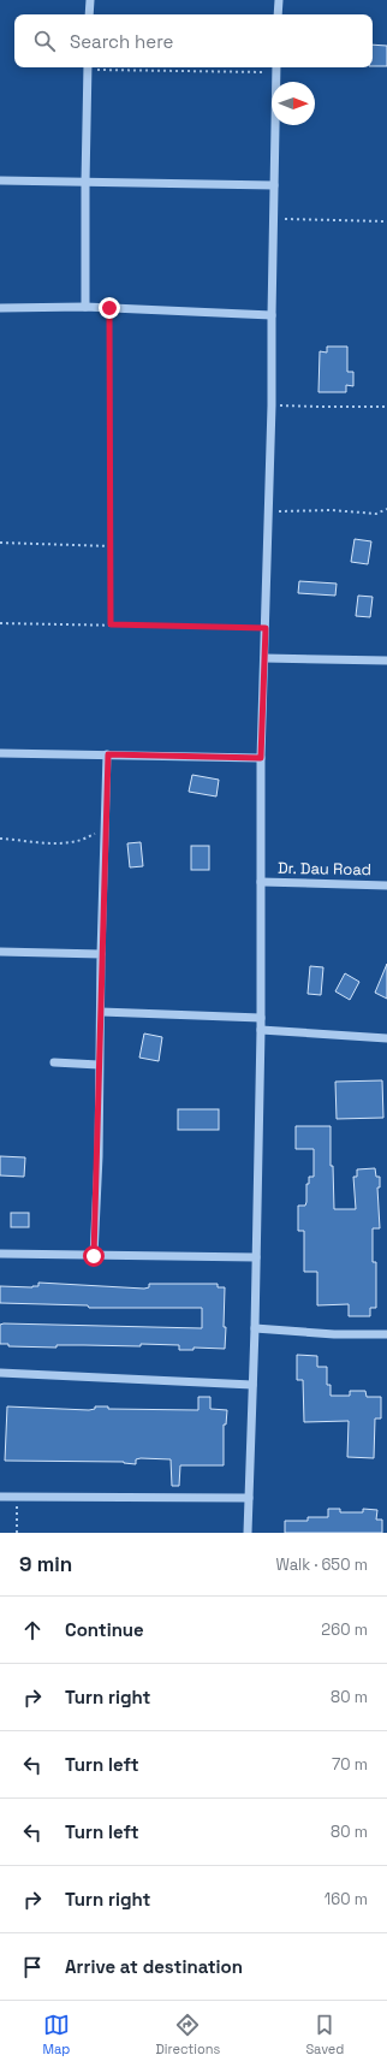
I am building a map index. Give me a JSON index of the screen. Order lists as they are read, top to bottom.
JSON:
{
  "streets": {
    "street": ["Dr. Dau Road"]
  },
  "north": "right",
  "page": {
    "search": "Search here",
    "heading": ["9 min", "Walk · 650 m"],
    "list": [
      ["Continue", "260 m"],
      ["Turn right", "80 m"],
      ["Turn left", "70 m"],
      ["Turn left", "80 m"],
      ["Turn right", "160 m"],
      "Arrive at destination"
    ],
    "nav": ["Map", "Directions", "Saved"]
  }
}
